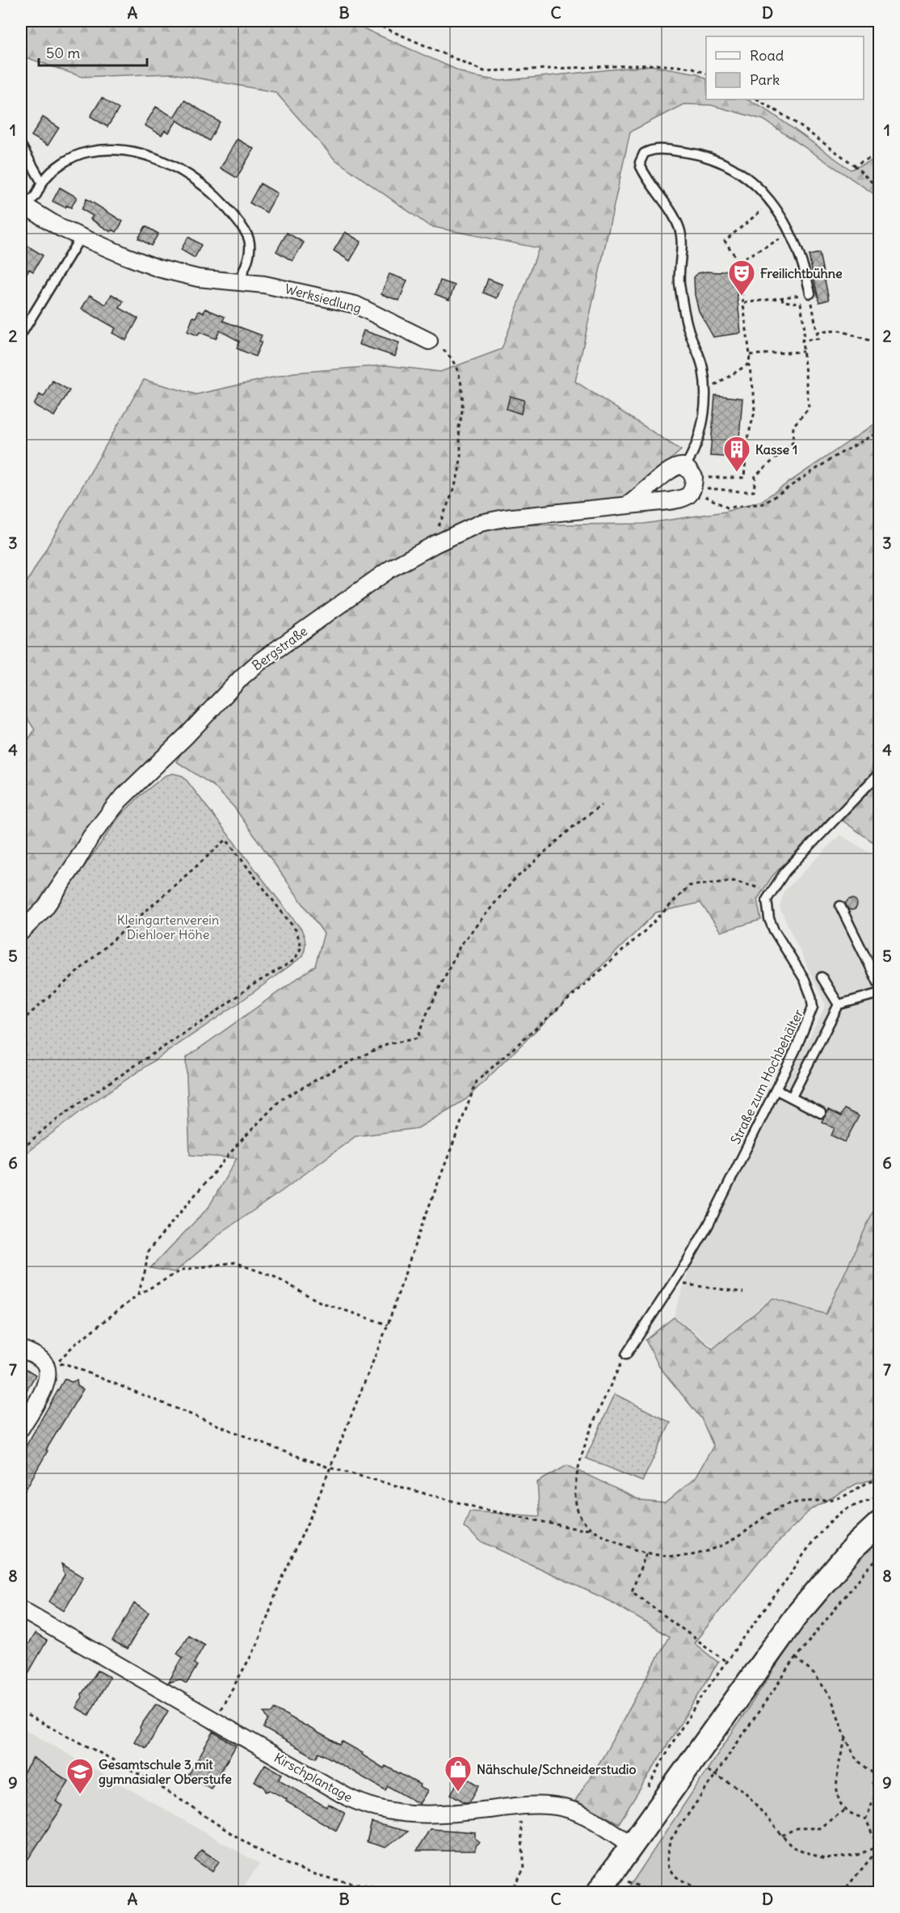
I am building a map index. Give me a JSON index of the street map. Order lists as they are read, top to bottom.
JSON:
{
  "streets": {
    "street": ["Werksiedlung", "Bergstraße", "Kirschplantage"],
    "lane": ["Straße zum Hochbehälter"]
  },
  "parks": ["Kleingartenverein Diehloer Höhe"],
  "places": {
    "theatre": ["Freilichtbühne"],
    "building": ["Kasse 1"],
    "shop": ["Nähschule/Schneiderstudio"],
    "school or university": ["Gesamtschule 3 mit gymnasialer Oberstufe"]
  },
  "legend": ["Road", "Park"],
  "scale_bar": "50 m",
  "grid": {
    "columns": [
      "A",
      "B",
      "C",
      "D"
    ],
    "rows": [
      "1",
      "2",
      "3",
      "4",
      "5",
      "6",
      "7",
      "8",
      "9"
    ]
  }
}
